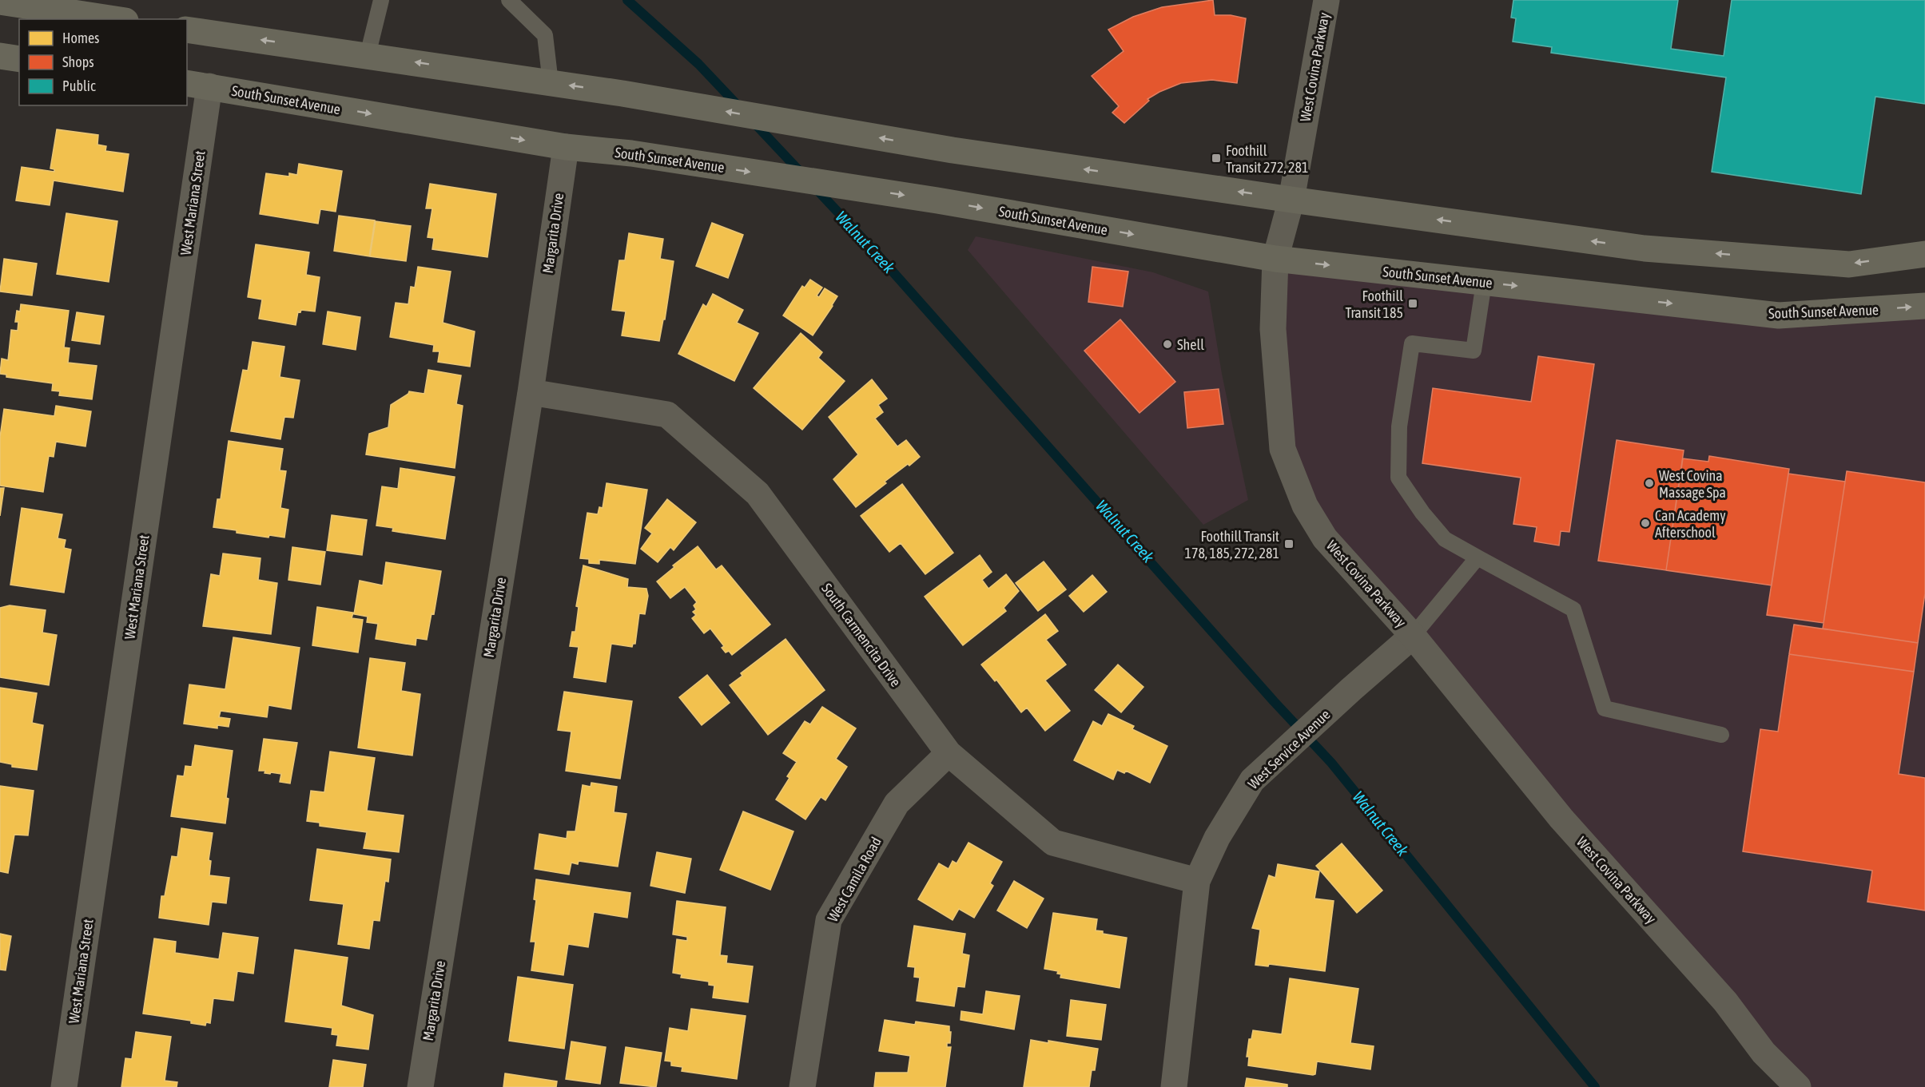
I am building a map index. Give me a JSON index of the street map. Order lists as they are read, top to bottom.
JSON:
{
  "streets": {
    "main road": ["South Sunset Avenue"],
    "street": [
      "West Covina Parkway",
      "West Mariana Street",
      "Margarita Drive",
      "South Carmencita Drive",
      "West Service Avenue",
      "West Camila Road"
    ]
  },
  "crossings": [
    ["West Covina Parkway", "South Sunset Avenue"],
    ["West Covina Parkway", "West Service Avenue"],
    ["South Sunset Avenue", "West Mariana Street"],
    ["South Sunset Avenue", "Margarita Drive"],
    ["Margarita Drive", "South Carmencita Drive"],
    ["South Carmencita Drive", "West Service Avenue"],
    ["South Carmencita Drive", "West Camila Road"]
  ],
  "water": ["Walnut Creek"],
  "places": {
    "transit": ["Foothill Transit 272, 281", "Foothill Transit 185", "Foothill Transit 178, 185, 272, 281"],
    "other": ["Shell", "West Covina Massage Spa", "Can Academy Afterschool"]
  },
  "legend": ["Homes", "Shops", "Public"]
}
